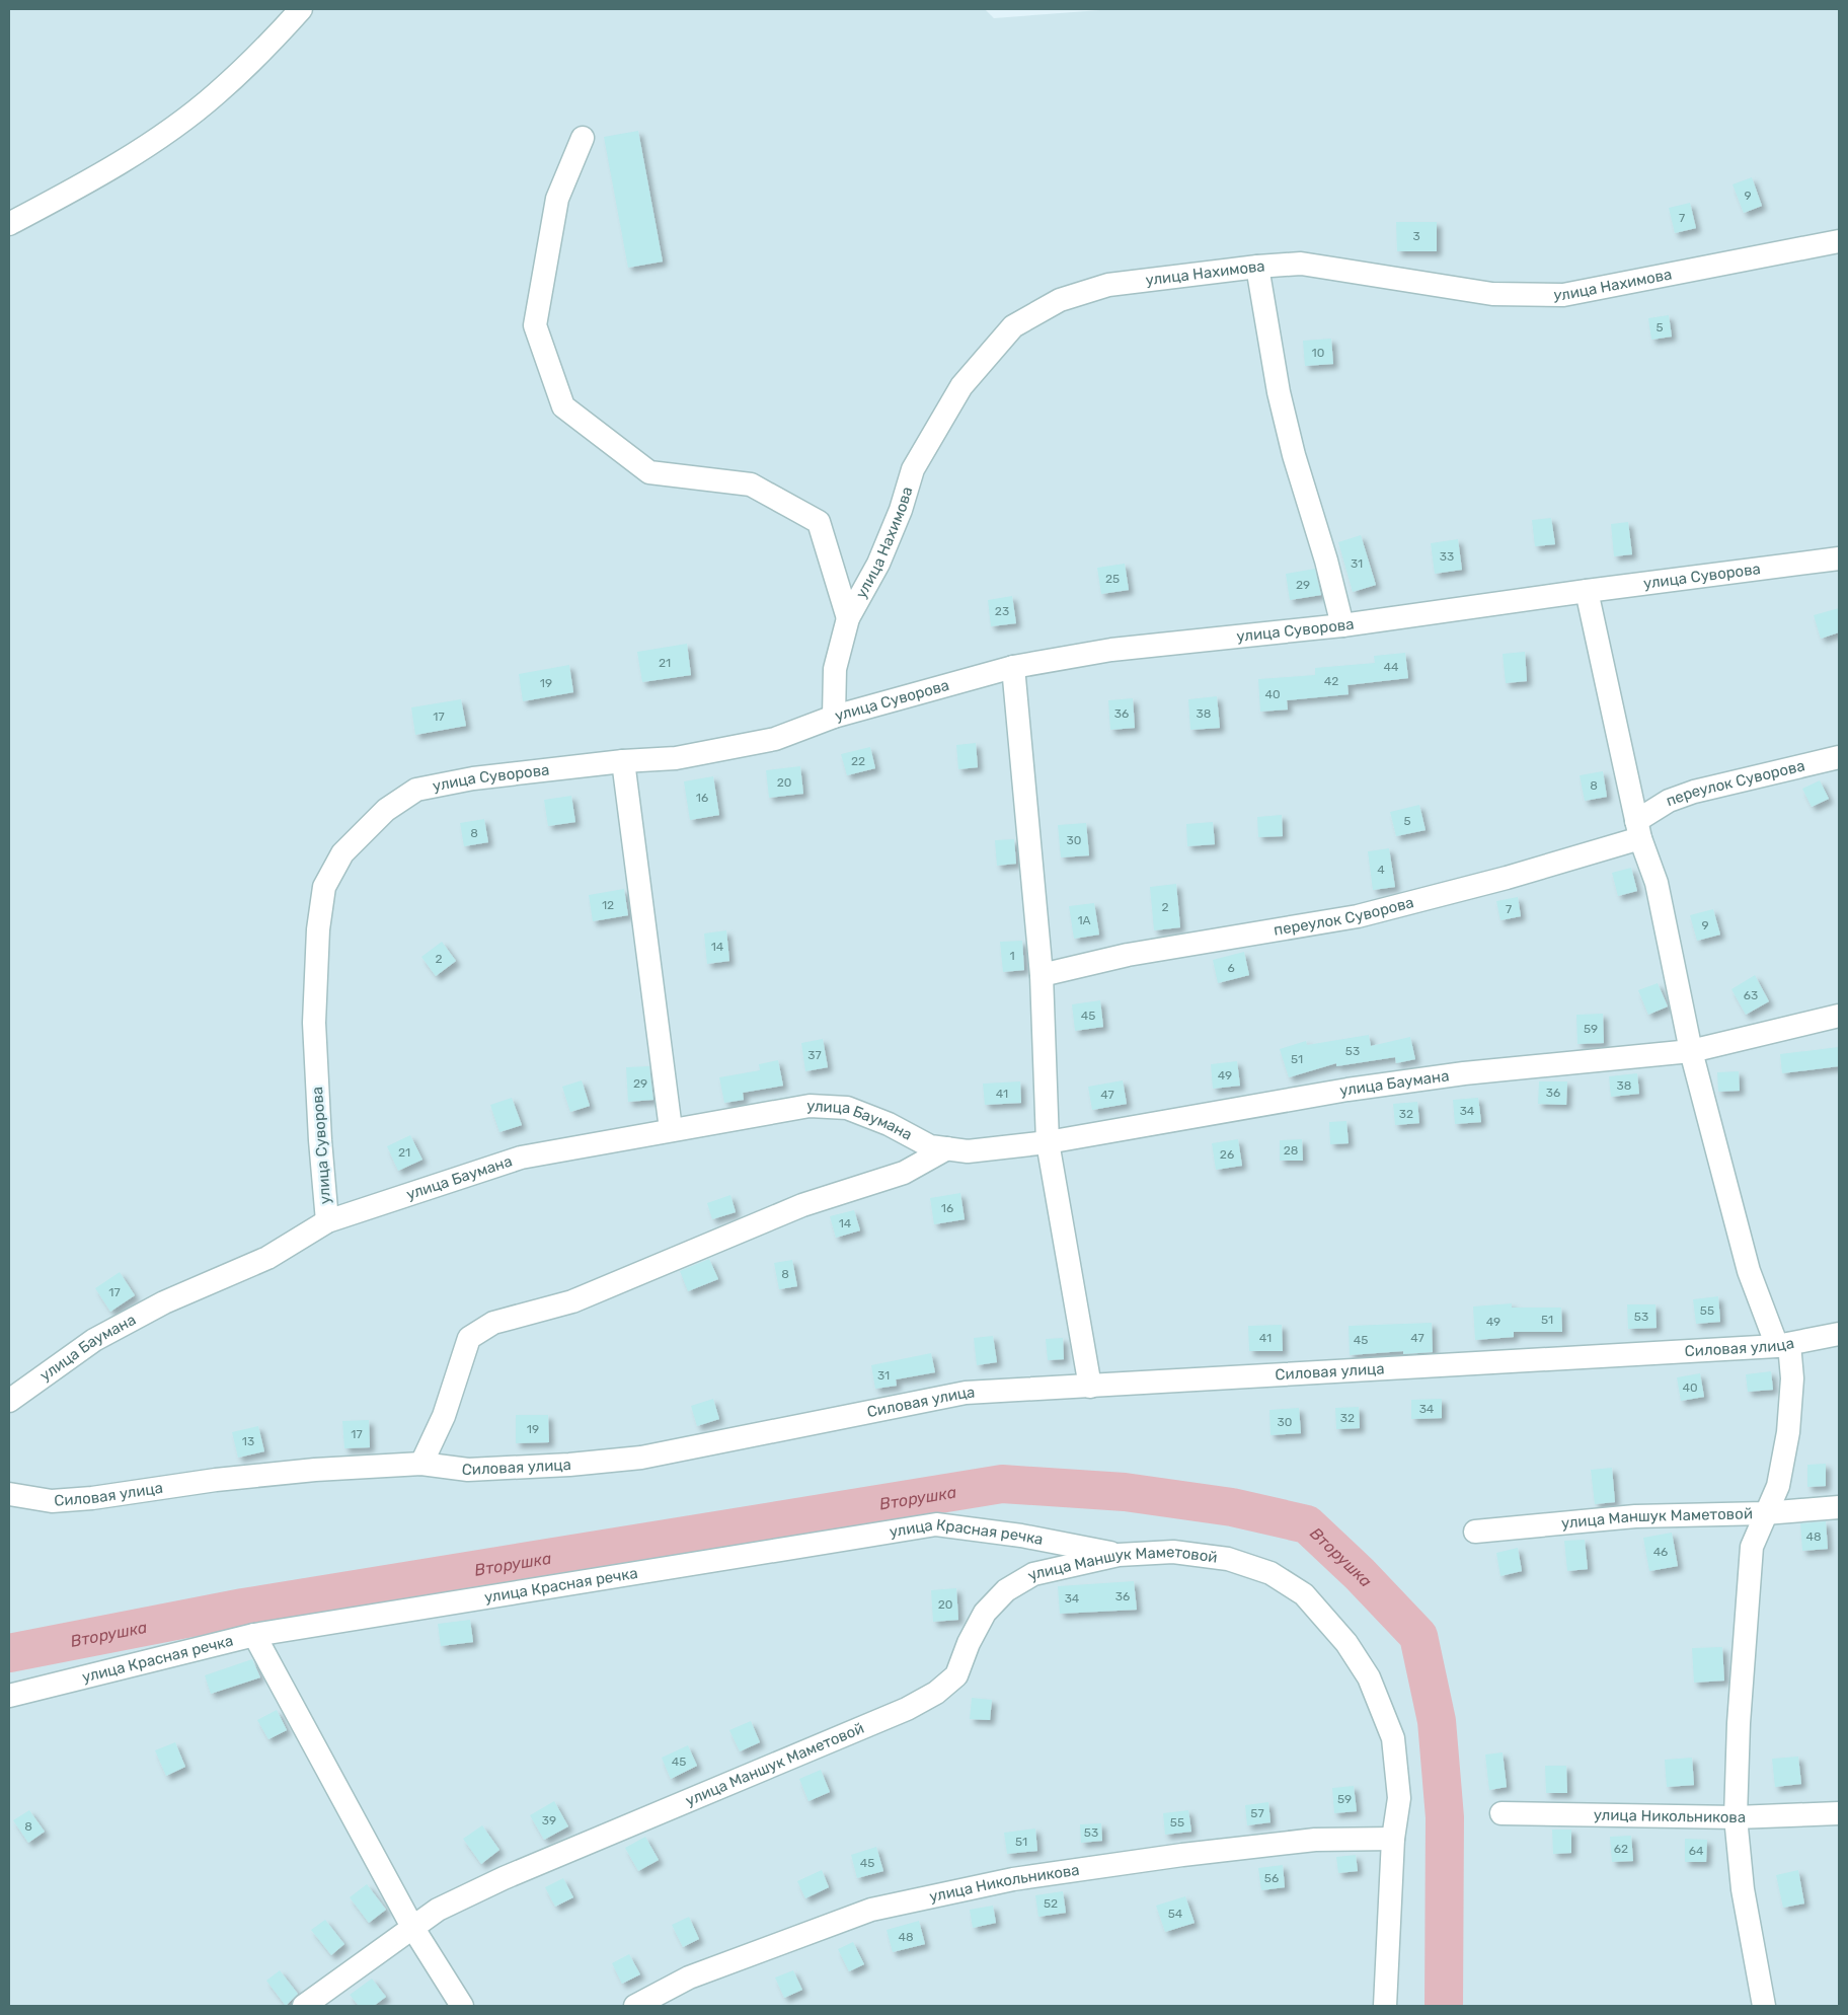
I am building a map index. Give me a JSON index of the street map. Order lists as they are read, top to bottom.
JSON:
{
  "streets": {
    "street": [
      "улица Нахимова",
      "улица Суворова",
      "переулок Суворова",
      "улица Баумана",
      "Силовая улица",
      "улица Маншук Маметовой",
      "улица Красная речка",
      "улица Никольникова"
    ]
  },
  "crossings": [
    ["улица Нахимова", "улица Суворова"],
    ["улица Суворова", "улица Баумана"],
    ["улица Баумана", "Силовая улица"],
    ["улица Маншук Маметовой", "улица Красная речка"],
    ["улица Маншук Маметовой", "улица Никольникова"]
  ],
  "water": ["Вторушка"],
  "house_numbers": [
    "9",
    "7",
    "3",
    "5",
    "10",
    "33",
    "31",
    "25",
    "29",
    "23",
    "21",
    "44",
    "42",
    "19",
    "40",
    "36",
    "38",
    "17",
    "22",
    "20",
    "8",
    "16",
    "5",
    "8",
    "30",
    "4",
    "12",
    "2",
    "7",
    "1А",
    "9",
    "14",
    "1",
    "2",
    "6",
    "63",
    "45",
    "59",
    "53",
    "37",
    "51",
    "49",
    "29",
    "38",
    "36",
    "41",
    "47",
    "34",
    "32",
    "28",
    "21",
    "26",
    "16",
    "14",
    "8",
    "17",
    "55",
    "53",
    "51",
    "49",
    "41",
    "47",
    "45",
    "31",
    "40",
    "34",
    "32",
    "30",
    "19",
    "17",
    "13",
    "48",
    "46",
    "36",
    "34",
    "20",
    "45",
    "59",
    "57",
    "39",
    "55",
    "8",
    "53",
    "51",
    "62",
    "64",
    "45",
    "56",
    "52",
    "54",
    "48"
  ]
}
